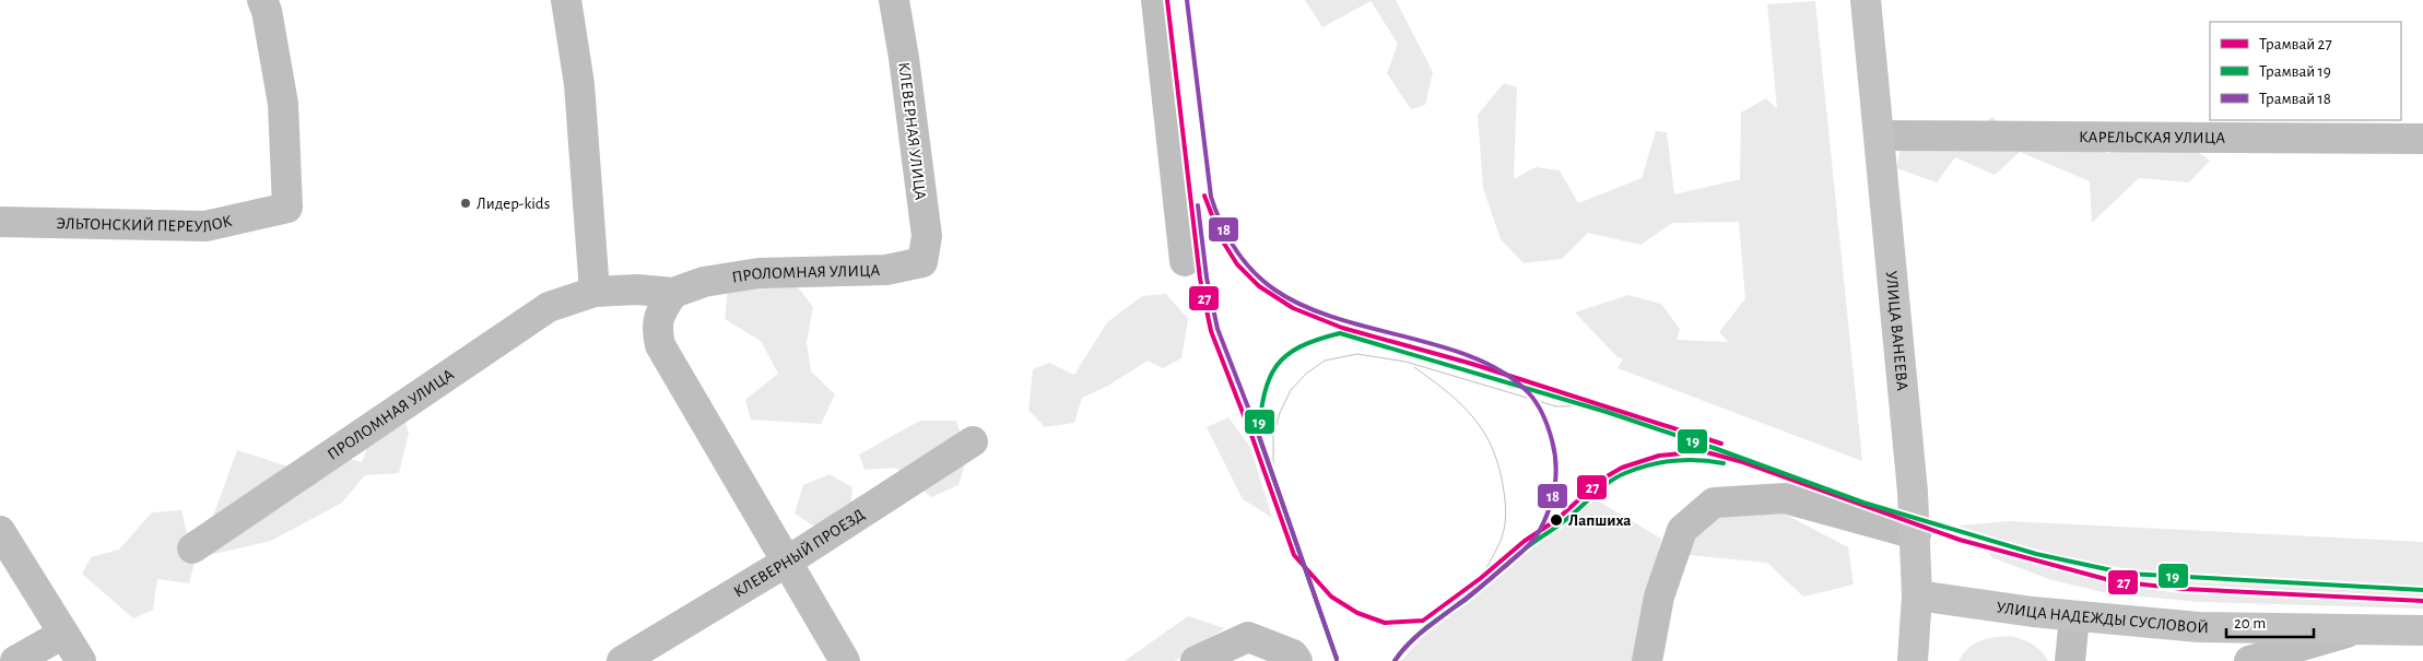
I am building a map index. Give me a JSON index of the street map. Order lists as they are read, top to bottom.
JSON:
{
  "streets": {
    "main road": ["УЛИЦА ВАНЕЕВА", "УЛИЦА НАДЕЖДЫ СУСЛОВОЙ"],
    "street": [
      "КЛЕВЕРНАЯ УЛИЦА",
      "КАРЕЛЬСКАЯ УЛИЦА",
      "ЭЛЬТОНСКИЙ ПЕРЕУЛОК",
      "ПРОЛОМНАЯ УЛИЦА",
      "КЛЕВЕРНЫЙ ПРОЕЗД"
    ]
  },
  "crossings": [
    ["КЛЕВЕРНАЯ УЛИЦА", "ПРОЛОМНАЯ УЛИЦА"],
    ["КАРЕЛЬСКАЯ УЛИЦА", "УЛИЦА ВАНЕЕВА"],
    ["УЛИЦА ВАНЕЕВА", "УЛИЦА НАДЕЖДЫ СУСЛОВОЙ"]
  ],
  "places": ["Лидер-kids", "Лапшиха"],
  "lines": ["tram line 27", "tram line 18", "tram line 19"],
  "legend": ["Трамвай 27", "Трамвай 19", "Трамвай 18"],
  "scale_bar": "20 m"
}
